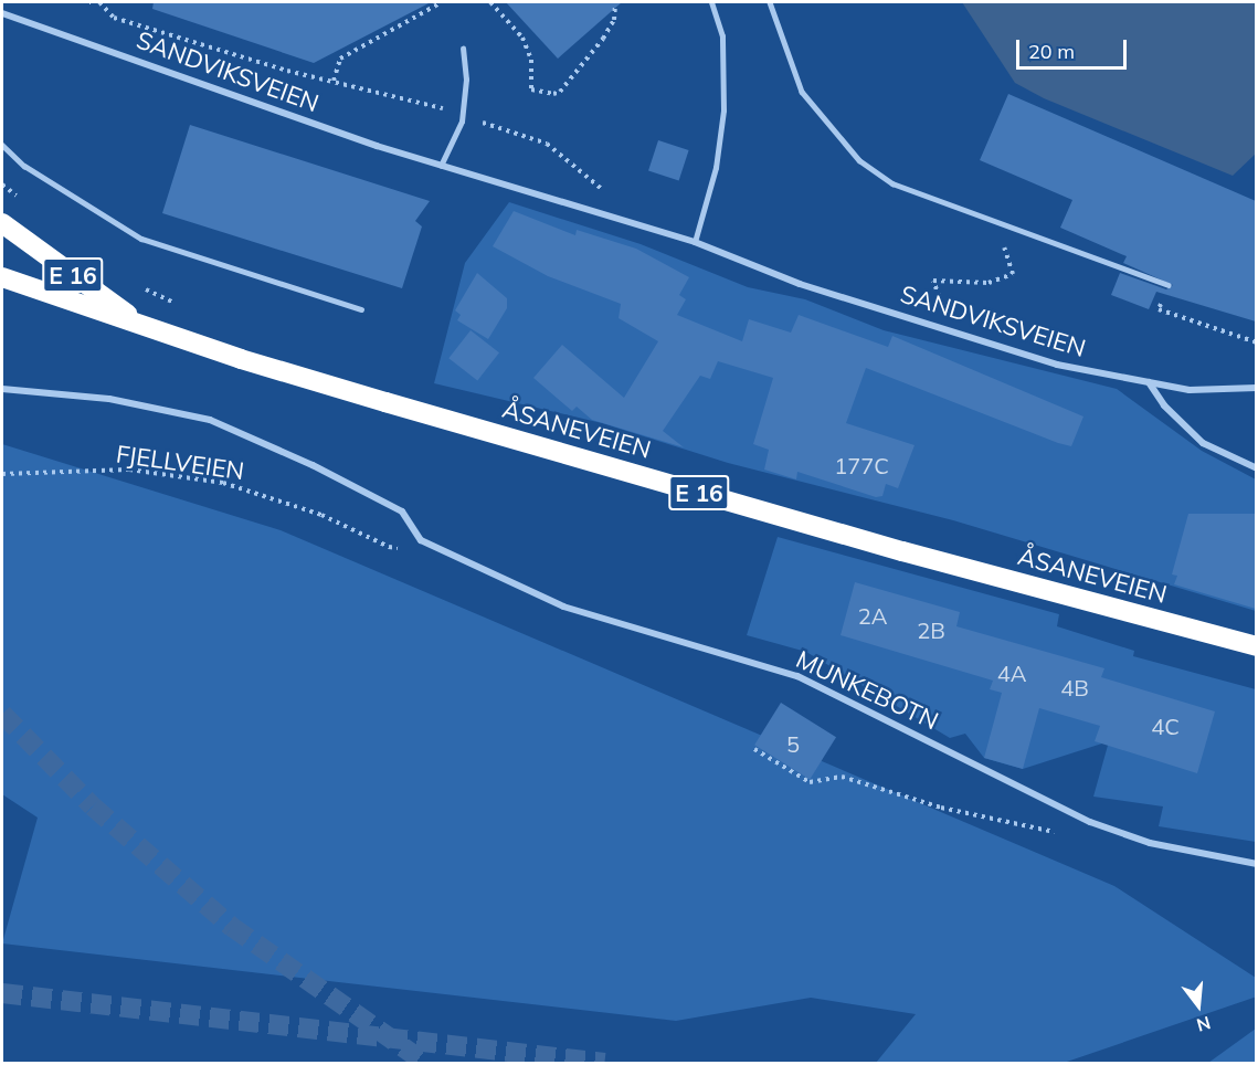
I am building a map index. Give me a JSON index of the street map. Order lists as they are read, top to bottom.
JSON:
{
  "streets": {
    "highway": ["E 16", "ÅSANEVEIEN"],
    "street": ["SANDVIKSVEIEN", "MUNKEBOTN"],
    "path": ["FJELLVEIEN"]
  },
  "crossings": [
    ["E 16", "ÅSANEVEIEN"],
    ["FJELLVEIEN", "MUNKEBOTN"]
  ],
  "house_numbers": [
    "177C",
    "2A",
    "2B",
    "4A",
    "4B",
    "4C",
    "5"
  ],
  "scale_bar": "20 m",
  "north": "bottom"
}
